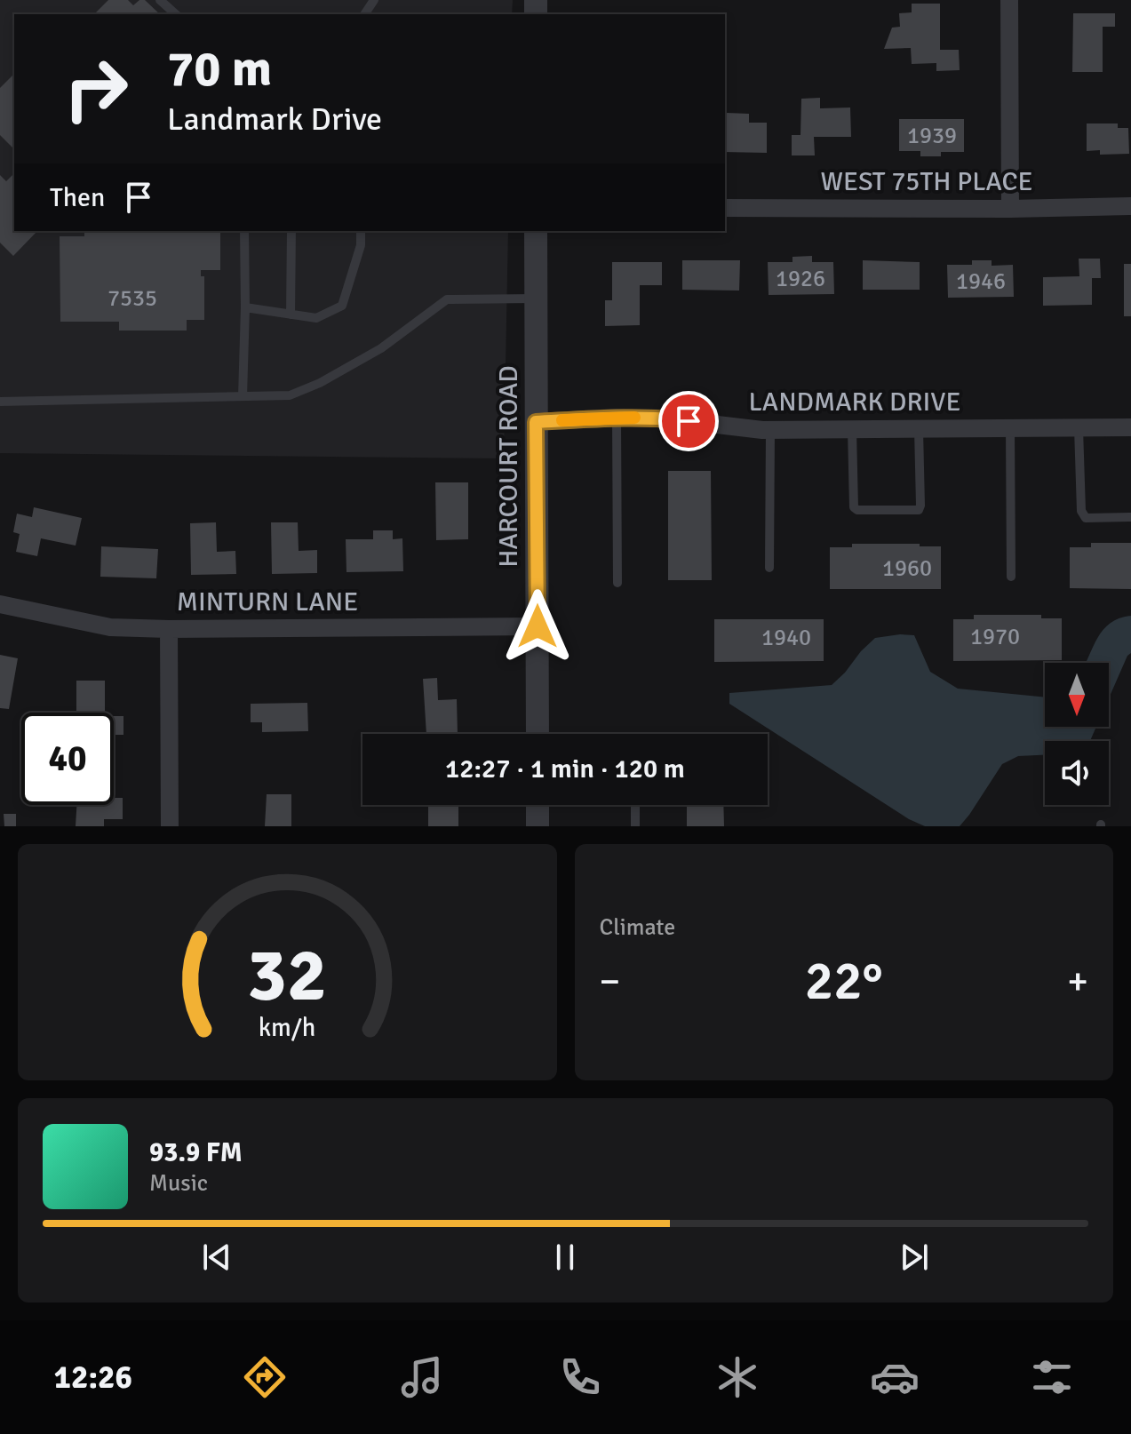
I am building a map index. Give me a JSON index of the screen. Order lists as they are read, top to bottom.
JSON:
{
  "streets": {
    "street": [
      "WEST 75TH PLACE",
      "LANDMARK DRIVE",
      "HARCOURT ROAD",
      "MINTURN LANE"
    ]
  },
  "crossings": [
    ["LANDMARK DRIVE", "HARCOURT ROAD"],
    ["HARCOURT ROAD", "MINTURN LANE"]
  ],
  "house_numbers": [
    "1939",
    "1926",
    "1946",
    "7535",
    "1960",
    "1970",
    "1940"
  ],
  "north": "bottom",
  "page": {
    "turn": ["70 m", "Landmark Drive"],
    "then": "Then",
    "limit": "40",
    "trip": "12:27 · 1 min · 120 m",
    "tile": "Climate",
    "heat": ["−", "22°", "+"],
    "song": ["93.9 FM", "Music"],
    "tabs": "12:26",
    "gauge": ["32", "km/h"]
  }
}
